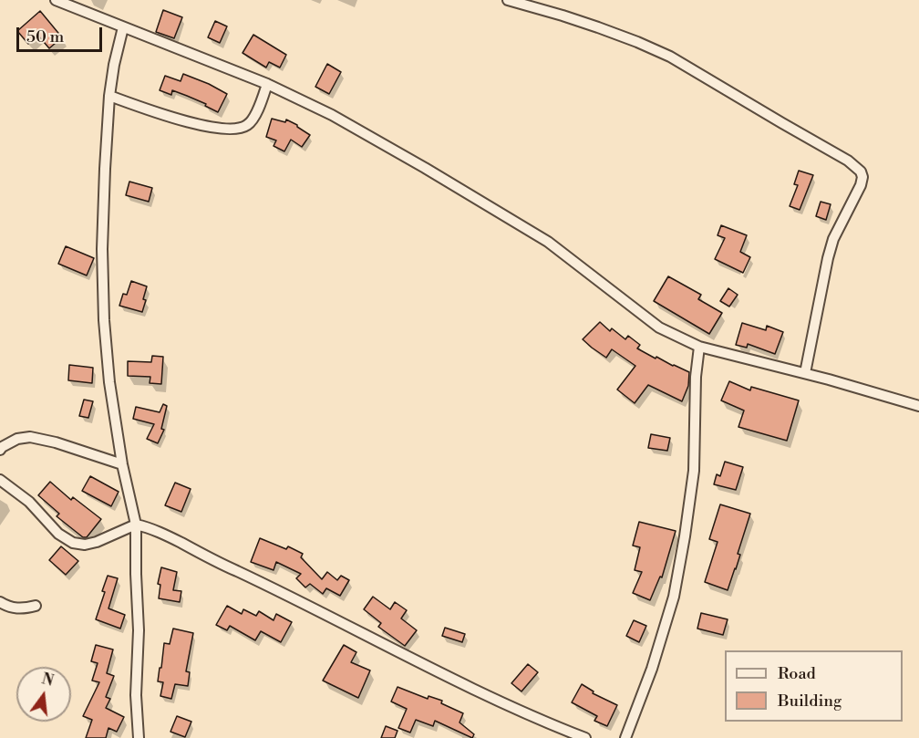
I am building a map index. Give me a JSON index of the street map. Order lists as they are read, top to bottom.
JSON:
{
  "legend": ["Road", "Building"],
  "scale_bar": "50 m",
  "north": "top"
}
